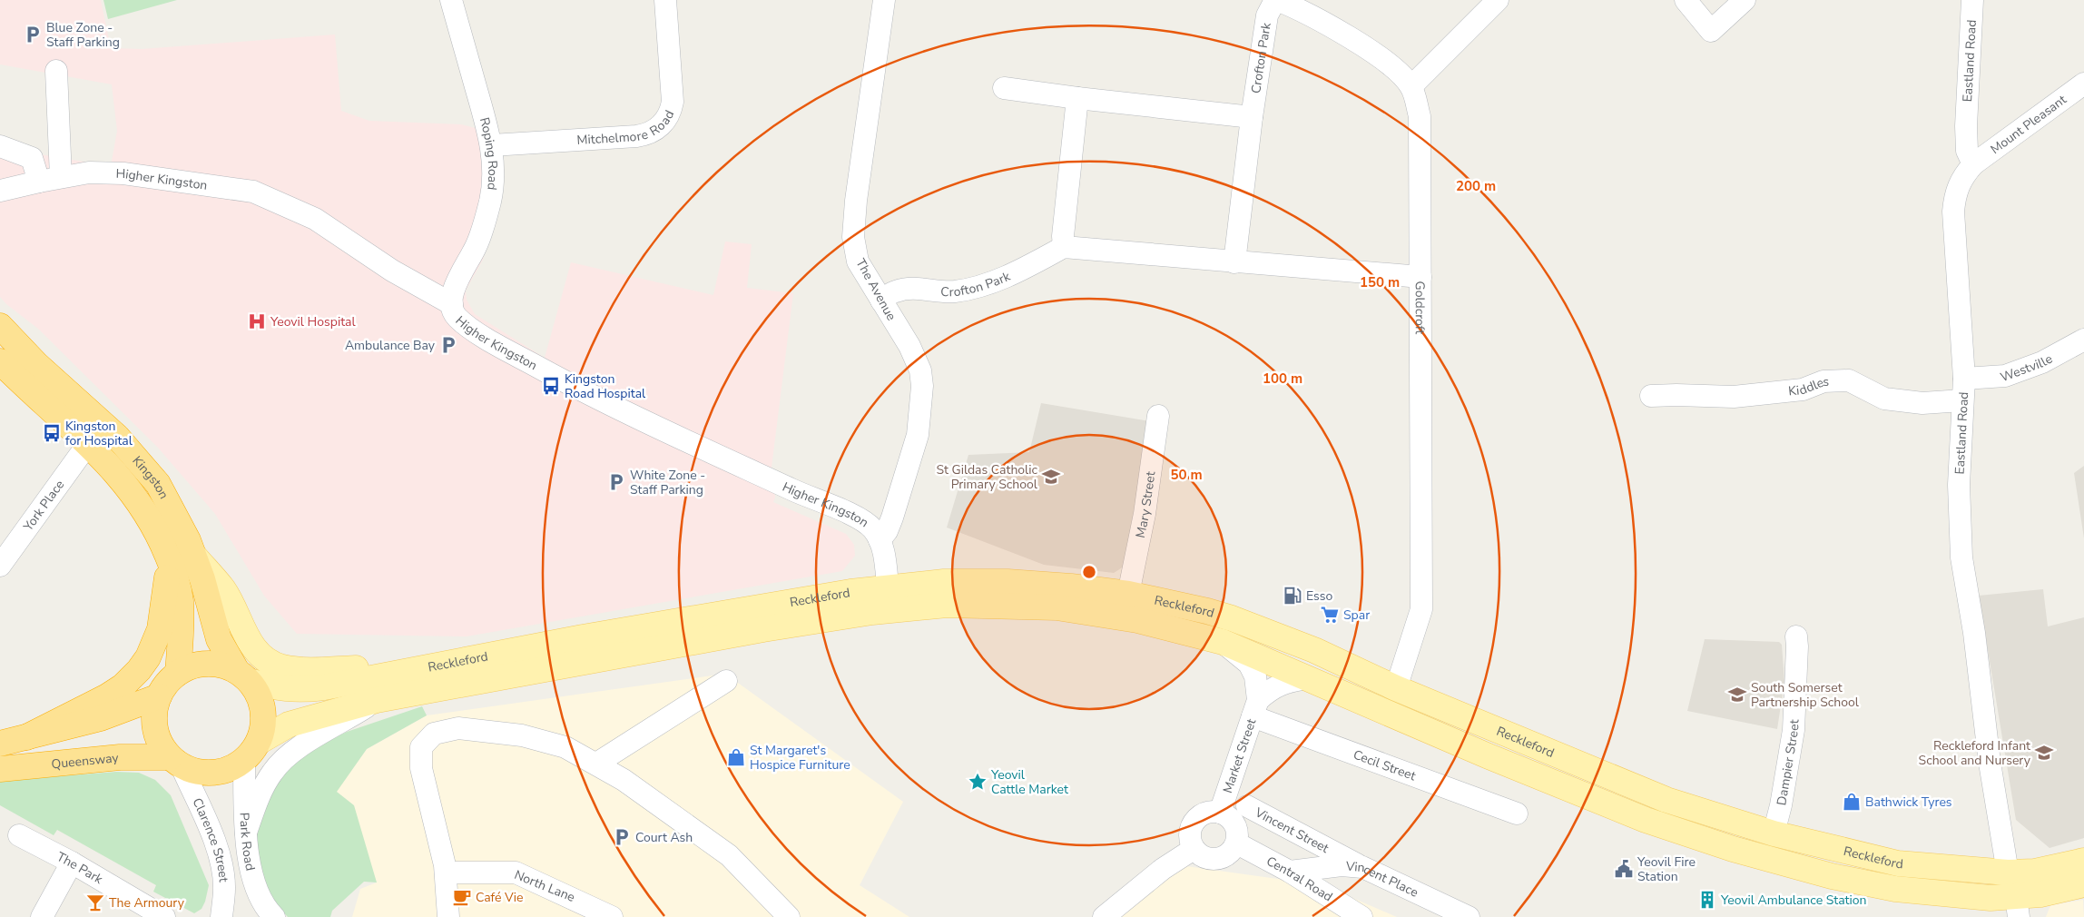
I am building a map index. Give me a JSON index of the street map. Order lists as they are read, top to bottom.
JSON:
{
  "streets": {
    "highway": ["Kingston", "Queensway"],
    "main road": ["Reckleford"],
    "street": [
      "Crofton Park",
      "Eastland Road",
      "Mitchelmore Road",
      "Mount Pleasant",
      "Roping Road",
      "Higher Kingston",
      "The Avenue",
      "Goldcroft",
      "Westville",
      "Kiddles",
      "Mary Street",
      "York Place",
      "Market Street",
      "Dampier Street",
      "Cecil Street",
      "Vincent Street",
      "Clarence Street",
      "Park Road",
      "The Park",
      "Central Road",
      "Vincent Place",
      "North Lane"
    ]
  },
  "crossings": [
    ["Crofton Park", "The Avenue"],
    ["Crofton Park", "Goldcroft"],
    ["Eastland Road", "Mount Pleasant"],
    ["Eastland Road", "Westville"],
    ["Eastland Road", "Kiddles"],
    ["Eastland Road", "Reckleford"],
    ["Mitchelmore Road", "Roping Road"],
    ["Roping Road", "Higher Kingston"],
    ["Higher Kingston", "The Avenue"],
    ["Higher Kingston", "Reckleford"],
    ["Goldcroft", "Reckleford"],
    ["Westville", "Kiddles"],
    ["Kingston", "York Place"],
    ["Kingston", "Reckleford"],
    ["Kingston", "Queensway"],
    ["Kingston", "Clarence Street"],
    ["Kingston", "Park Road"],
    ["Mary Street", "Reckleford"],
    ["Reckleford", "Market Street"],
    ["Reckleford", "Queensway"],
    ["Reckleford", "Dampier Street"],
    ["Reckleford", "Clarence Street"],
    ["Reckleford", "Park Road"],
    ["Market Street", "Cecil Street"],
    ["Market Street", "Central Road"],
    ["Queensway", "Clarence Street"],
    ["Queensway", "Park Road"],
    ["Vincent Street", "Vincent Place"],
    ["Clarence Street", "Park Road"],
    ["Central Road", "Vincent Place"]
  ],
  "places": {
    "parking": [
      "Blue Zone - Staff Parking",
      "Ambulance Bay",
      "White Zone - Staff Parking",
      "Court Ash"
    ],
    "hospital": ["Yeovil Hospital"],
    "bus stop": ["Kingston Road Hospital", "Kingston for Hospital"],
    "school or university": ["St Gildas Catholic Primary School", "South Somerset Partnership School", "Reckleford Infant School and Nursery"],
    "fuel station": ["Esso"],
    "supermarket": ["Spar"],
    "shop": ["St Margaret's Hospice Furniture", "Bathwick Tyres"],
    "place": ["Yeovil Cattle Market"],
    "public building": ["Yeovil Fire Station"],
    "cafe": ["Café Vie"],
    "building": ["Yeovil Ambulance Station"],
    "bar": ["The Armoury"]
  },
  "rings": [
    "200 m",
    "150 m",
    "100 m",
    "50 m"
  ]
}
